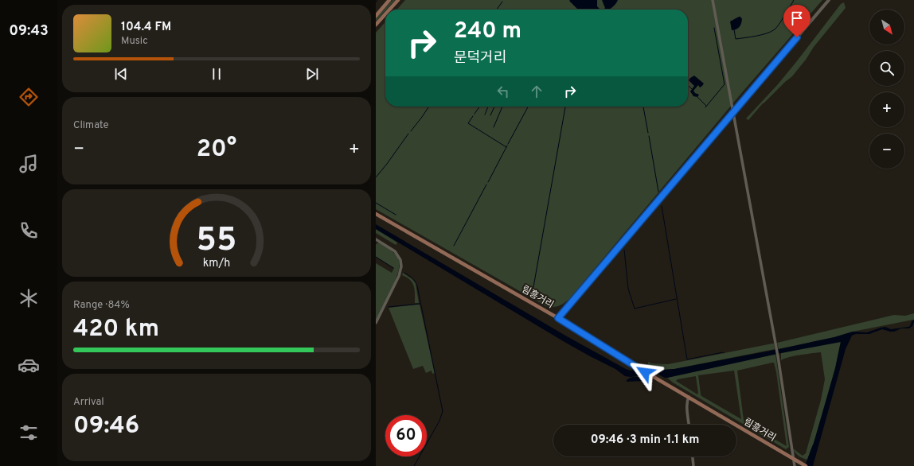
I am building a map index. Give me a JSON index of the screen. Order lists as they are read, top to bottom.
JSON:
{
  "streets": {
    "main road": ["림흥거리"]
  },
  "north": "bottom right",
  "page": {
    "tabs": "09:43",
    "map_buttons": ["+", "−"],
    "turn": ["240 m", "문덕거리"],
    "song": ["104.4 FM", "Music"],
    "tile": [
      "Climate",
      ["Range · 84%", "420 km"],
      ["Arrival", "09:46"]
    ],
    "heat": ["−", "20°", "+"],
    "limit": "60",
    "trip": "09:46 · 3 min · 1.1 km",
    "gauge": ["55", "km/h"]
  }
}
